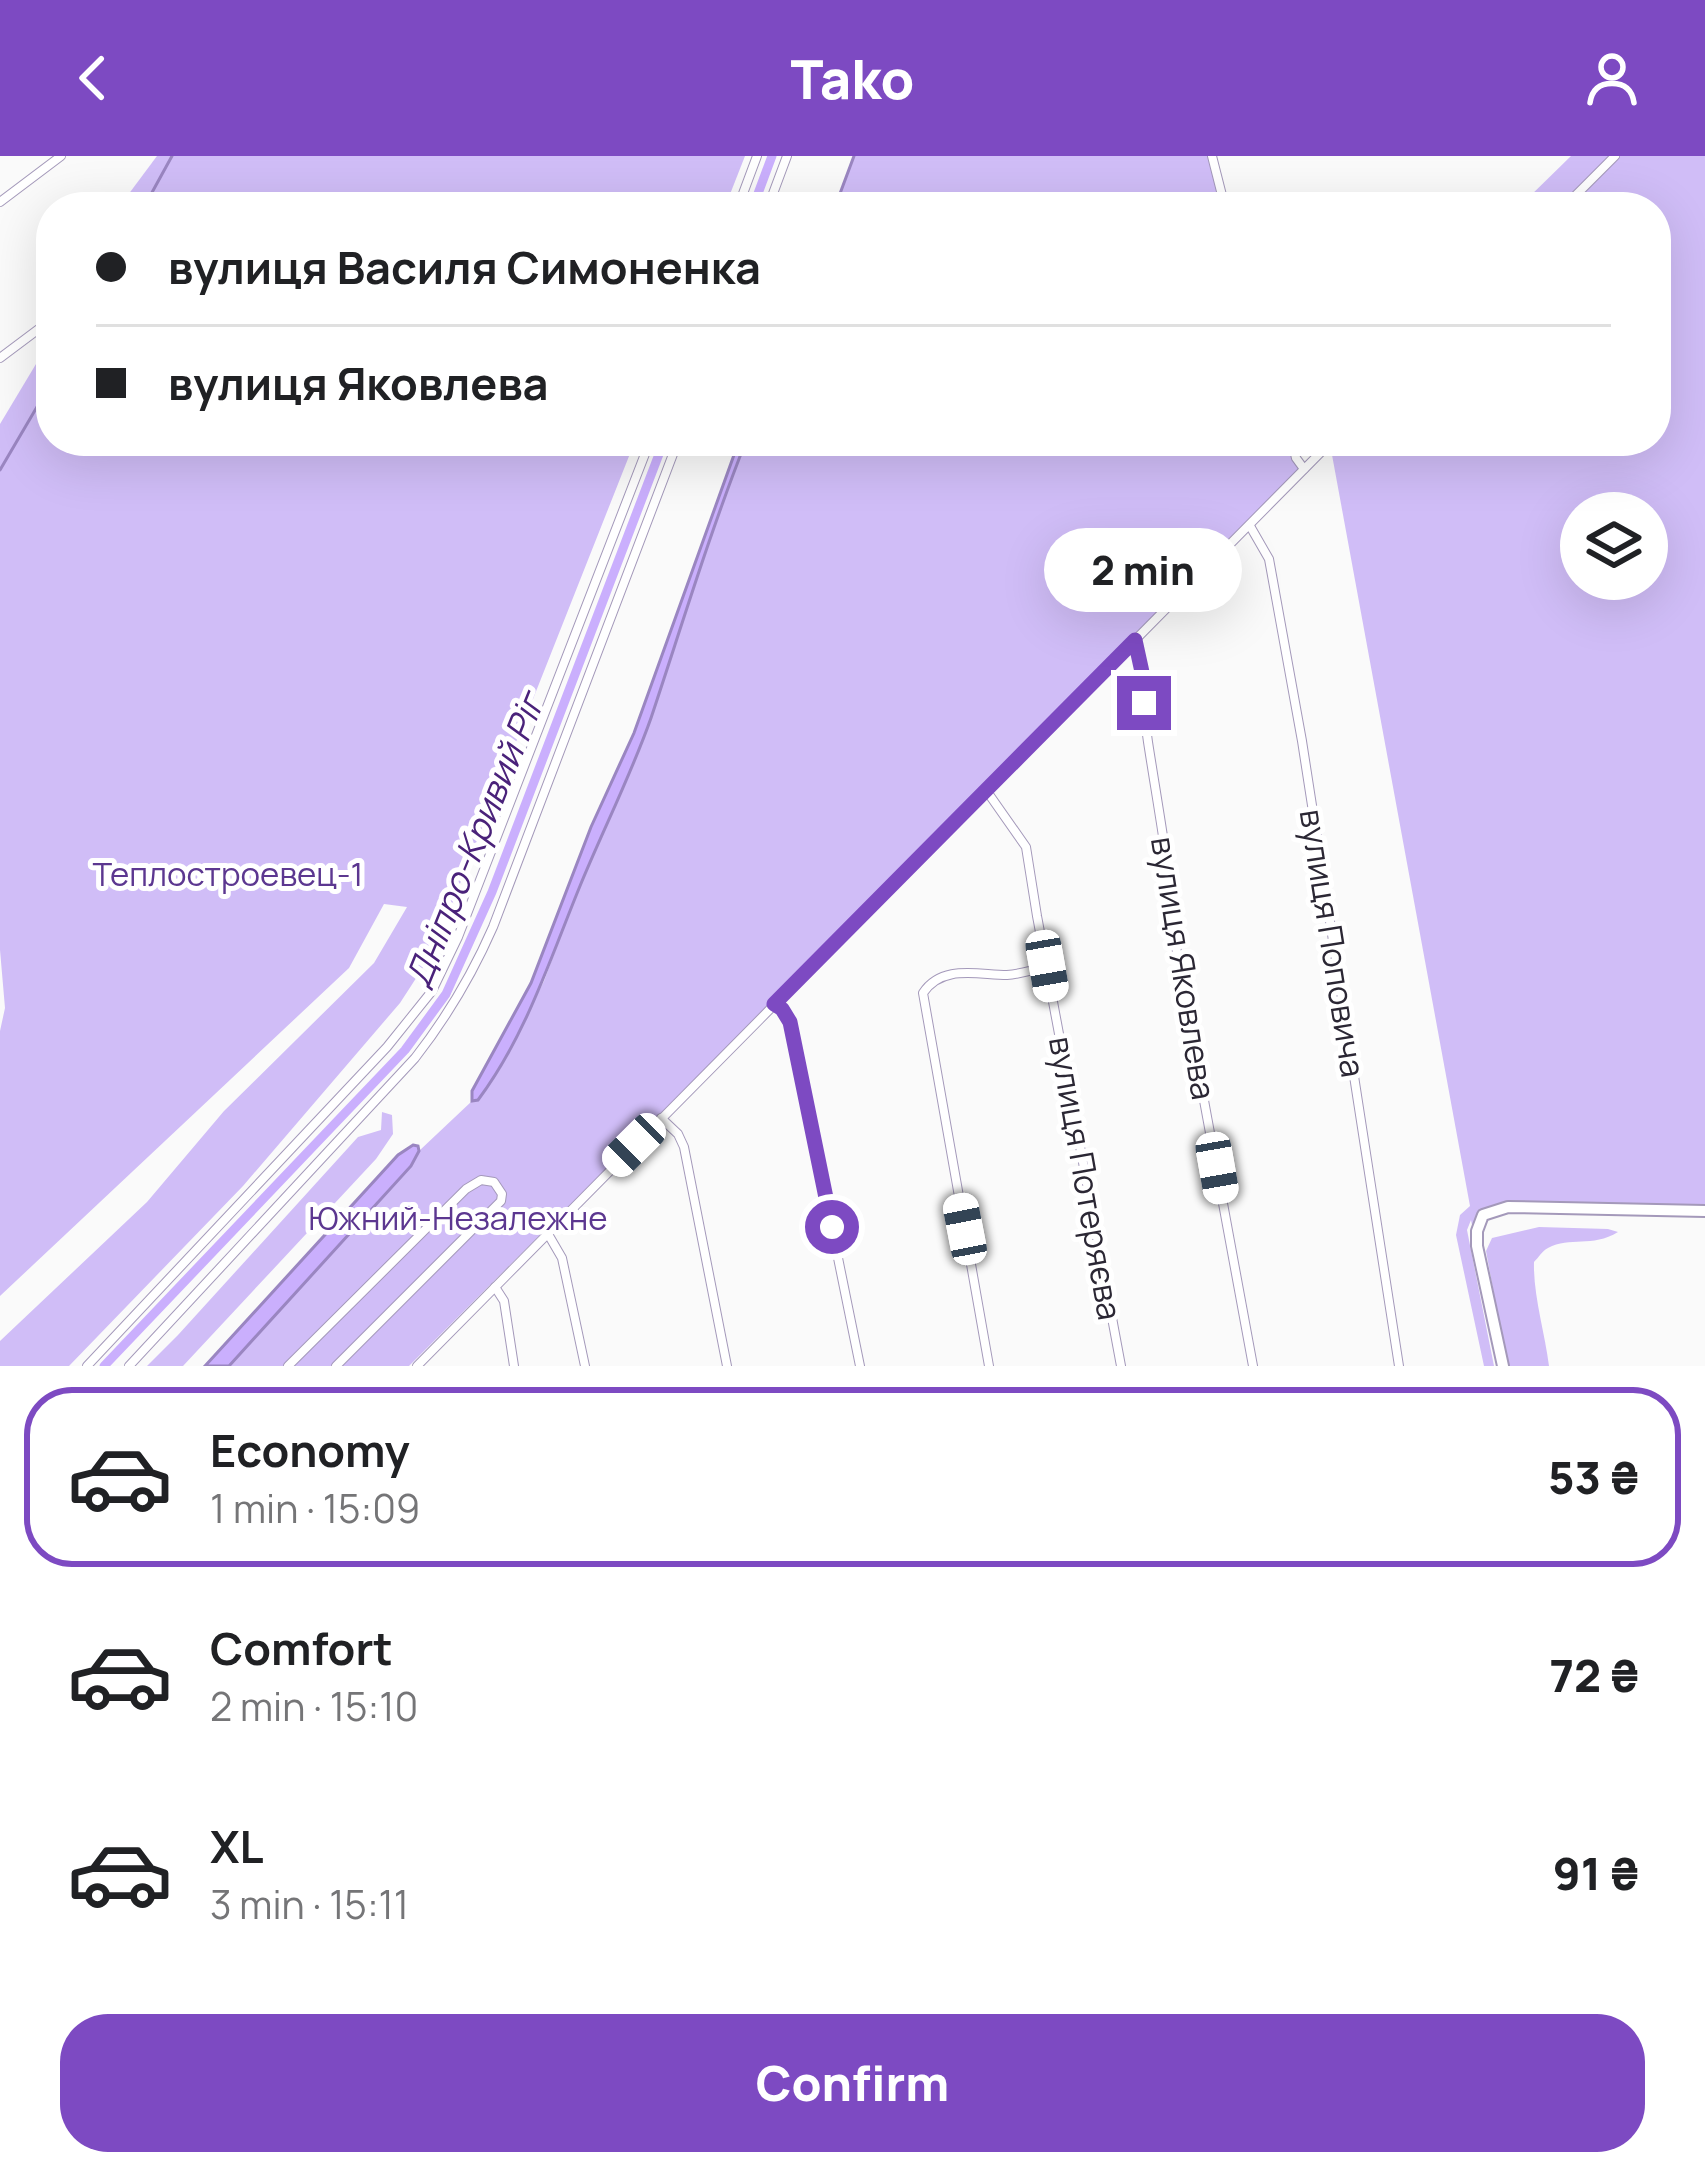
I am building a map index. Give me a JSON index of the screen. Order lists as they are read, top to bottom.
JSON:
{
  "streets": {
    "street": ["вулиця Поповича", "вулиця Яковлева", "вулиця Потеряєва"]
  },
  "water": ["Дніпро-Кривий Ріг"],
  "parks": ["Теплостроевец-1", "Южний-Незалежне"],
  "page": {
    "header": "Tako",
    "banner": ["вулиця Василя Симоненка", "вулиця Яковлева"],
    "bubble": "2 min",
    "list": [
      {
        "name": "Economy",
        "note": "1 min · 15:09",
        "value": "53 ₴"
      },
      {
        "name": "Comfort",
        "note": "2 min · 15:10",
        "value": "72 ₴"
      },
      {
        "name": "XL",
        "note": "3 min · 15:11",
        "value": "91 ₴"
      }
    ],
    "buttons": "Confirm"
  }
}
